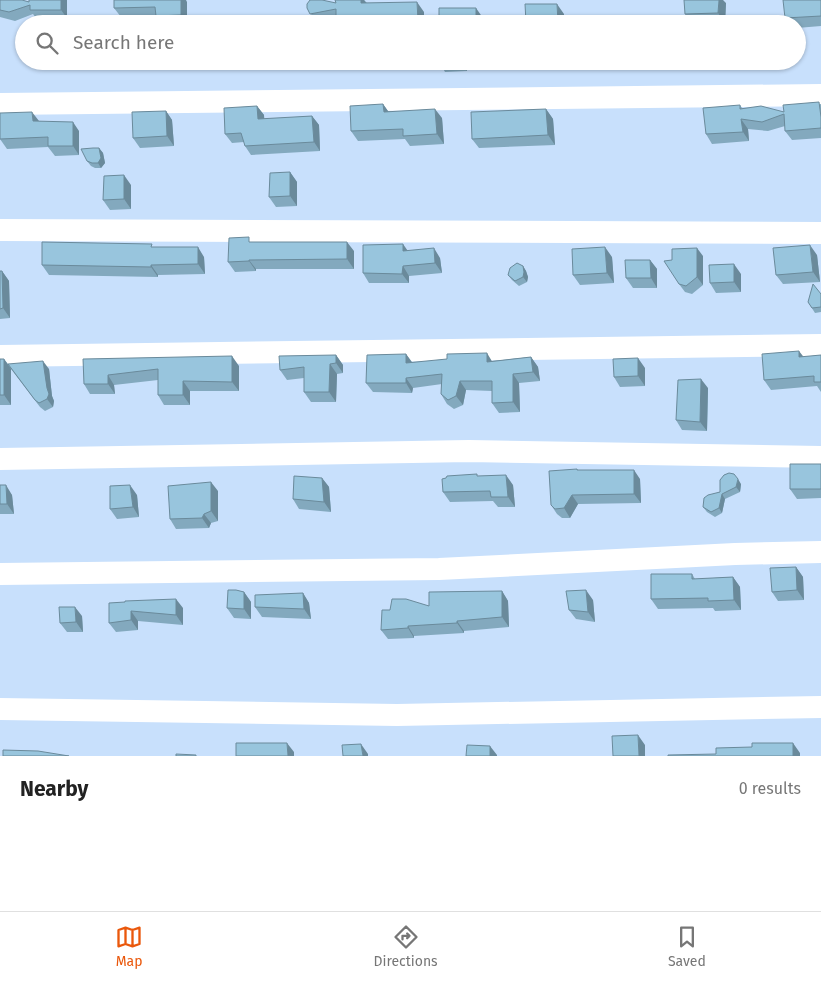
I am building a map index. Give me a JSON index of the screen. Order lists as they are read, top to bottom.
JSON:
{
  "page": {
    "search": "Search here",
    "heading": ["Nearby", "0 results"],
    "nav": ["Map", "Directions", "Saved"]
  }
}
